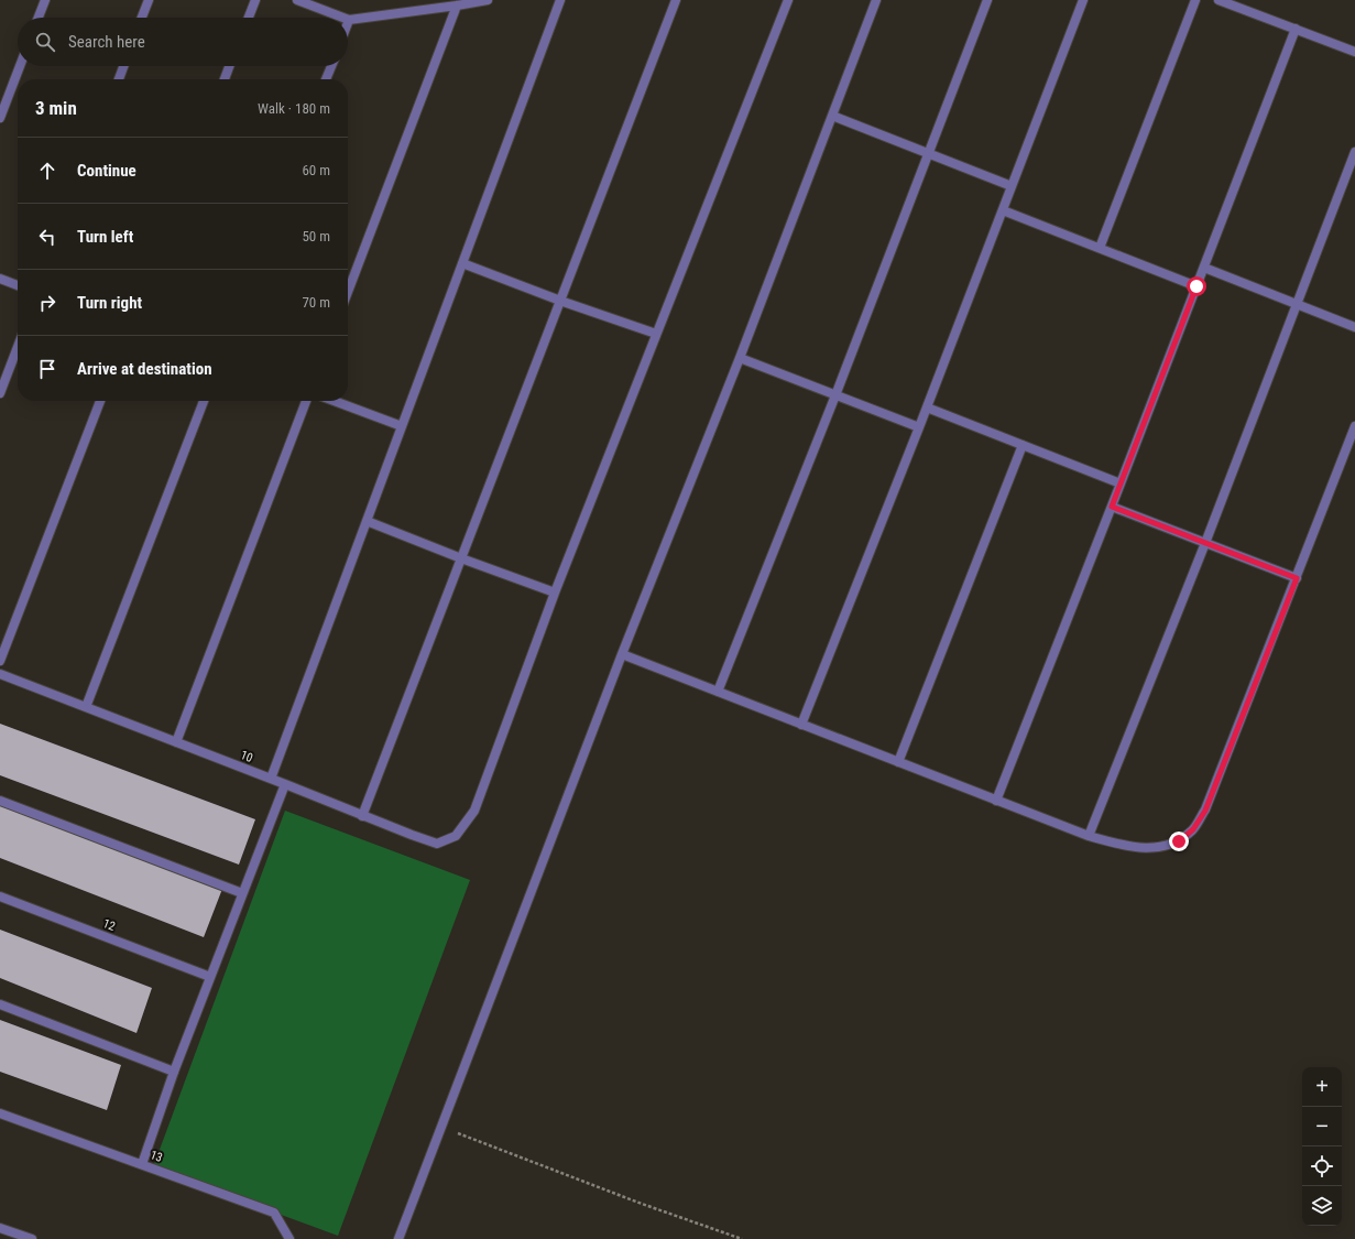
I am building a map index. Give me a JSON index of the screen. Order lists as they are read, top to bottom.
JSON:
{
  "streets": {
    "street": ["10", "12", "13"]
  },
  "page": {
    "search": "Search here",
    "heading": ["3 min", "Walk · 180 m"],
    "list": [
      ["Continue", "60 m"],
      ["Turn left", "50 m"],
      ["Turn right", "70 m"],
      "Arrive at destination"
    ],
    "map_buttons": ["+", "−"]
  }
}
